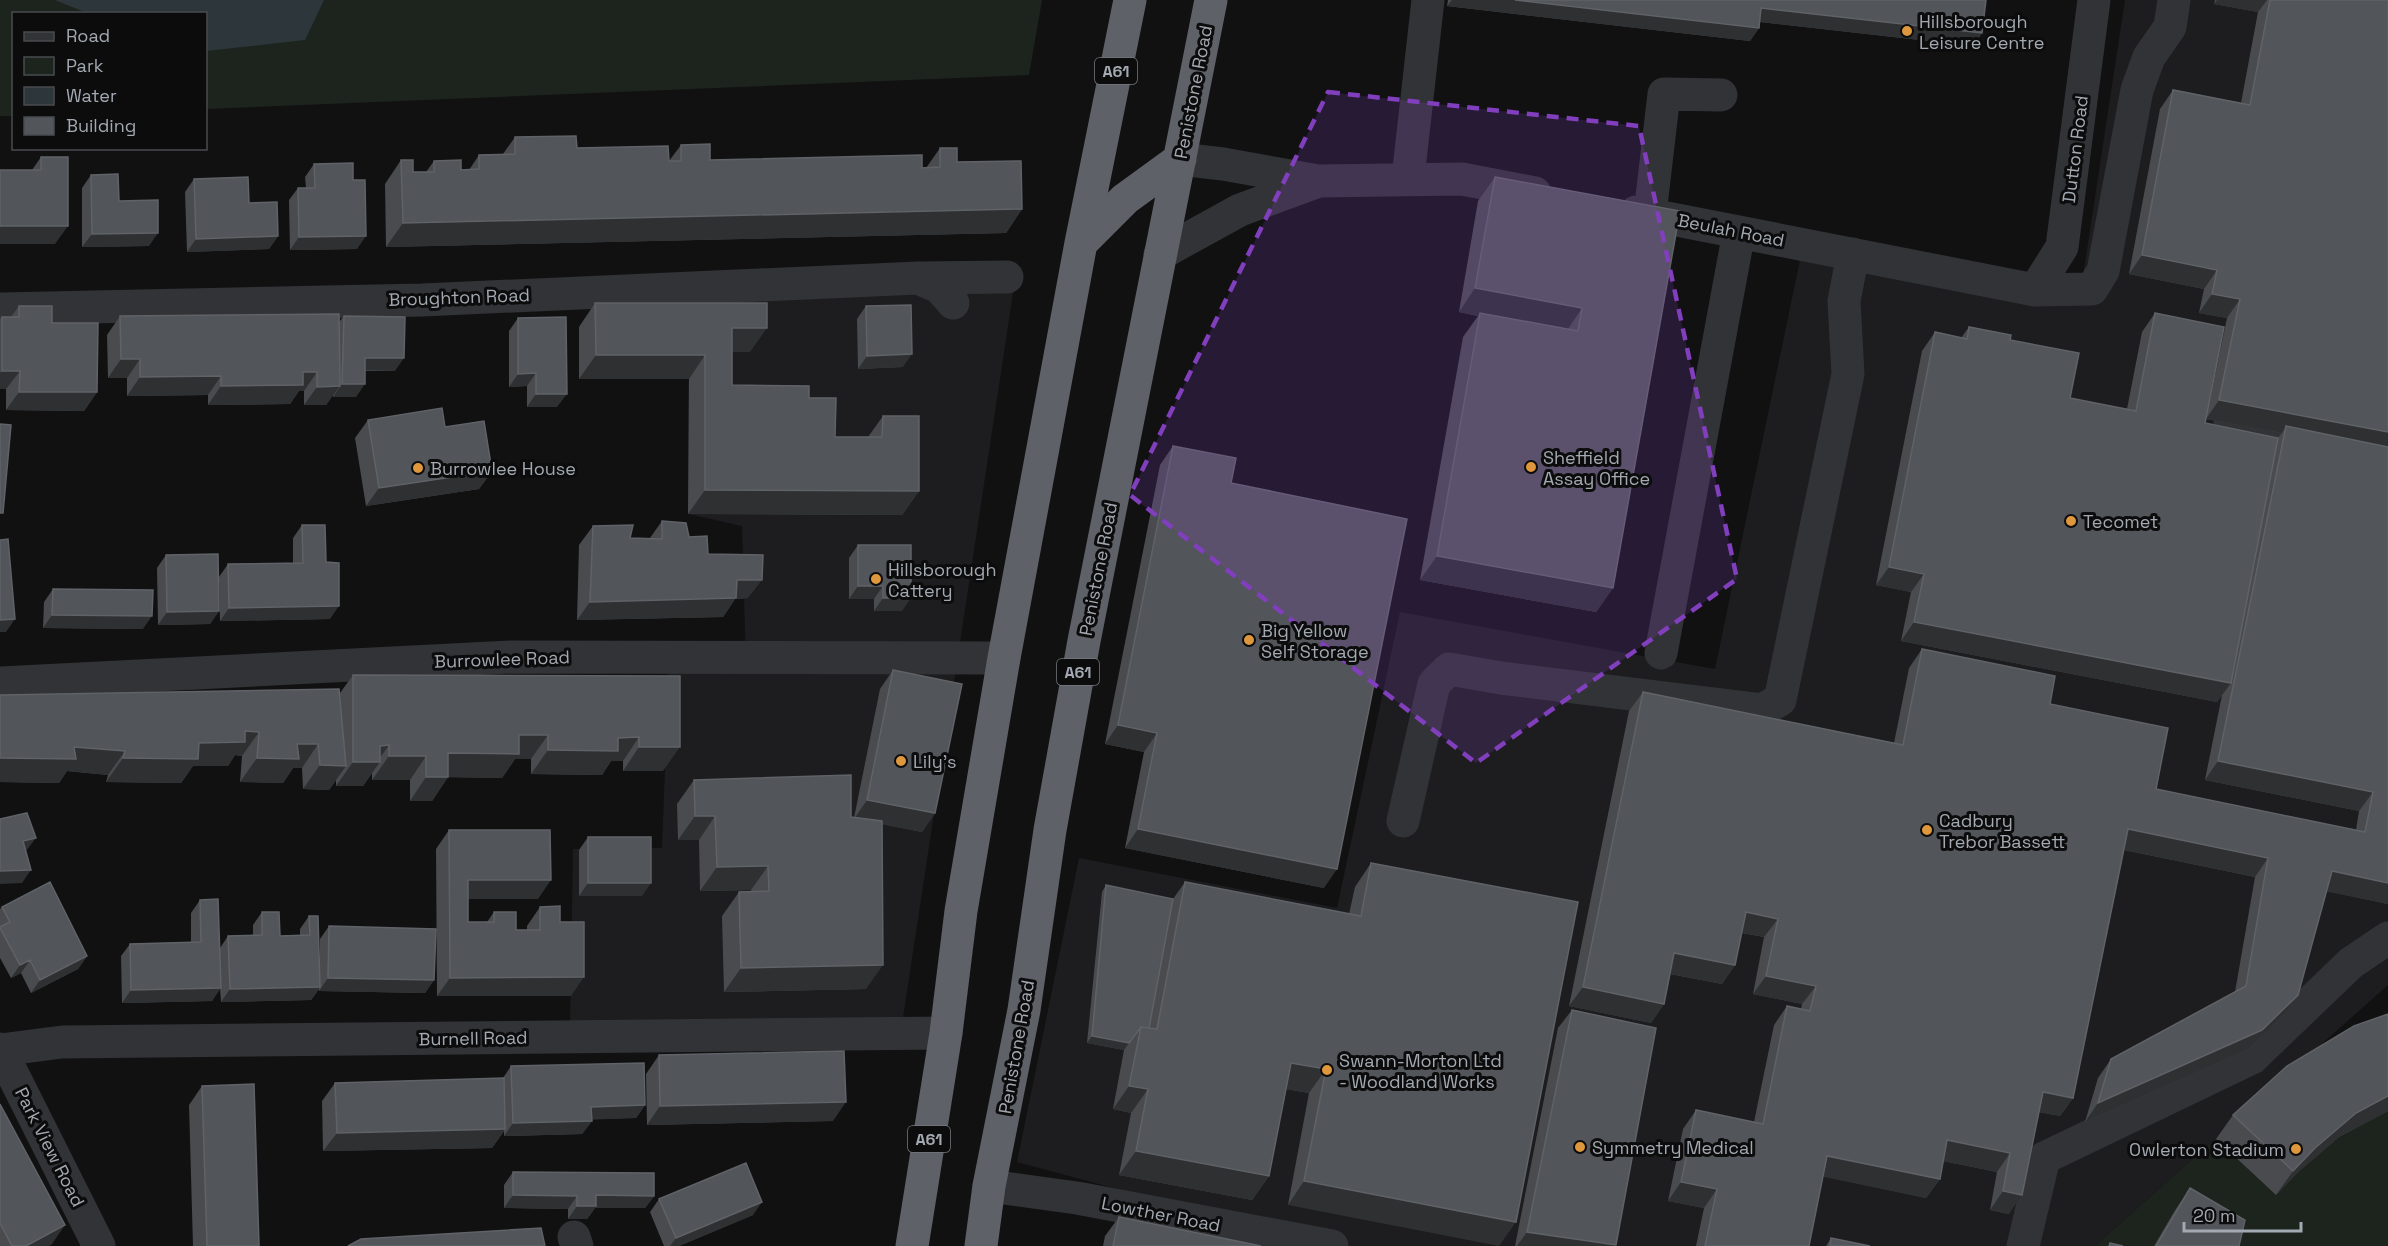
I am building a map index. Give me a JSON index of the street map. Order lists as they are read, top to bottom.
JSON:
{
  "streets": {
    "highway": ["A61", "Penistone Road"],
    "street": [
      "Dutton Road",
      "Beulah Road",
      "Broughton Road",
      "Burrowlee Road",
      "Burnell Road",
      "Park View Road",
      "Lowther Road"
    ]
  },
  "crossings": [
    ["A61", "Burrowlee Road"],
    ["A61", "Burnell Road"],
    ["Penistone Road", "Lowther Road"],
    ["Dutton Road", "Beulah Road"],
    ["Burnell Road", "Park View Road"]
  ],
  "places": [
    "Hillsborough Leisure Centre",
    "Sheffield Assay Office",
    "Burrowlee House",
    "Tecomet",
    "Hillsborough Cattery",
    "Big Yellow Self Storage",
    "Lily’s",
    "Cadbury Trebor Bassett",
    "Swann-Morton Ltd - Woodland Works",
    "Symmetry Medical",
    "Owlerton Stadium"
  ],
  "legend": [
    "Road",
    "Park",
    "Water",
    "Building"
  ],
  "scale_bar": "20 m"
}
